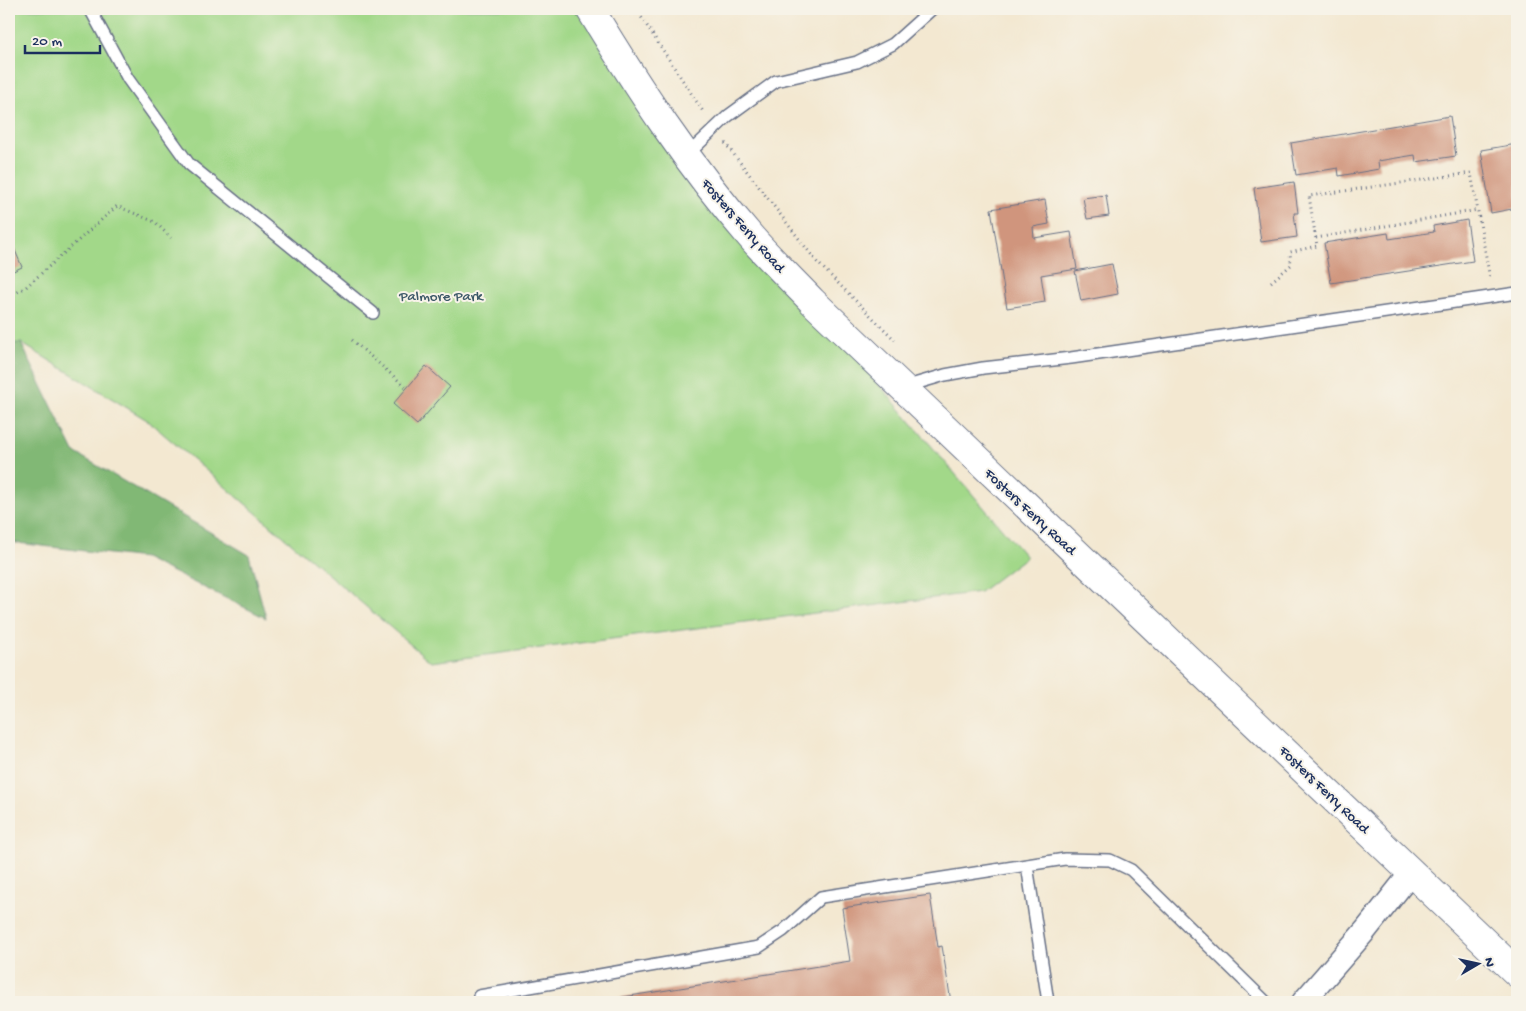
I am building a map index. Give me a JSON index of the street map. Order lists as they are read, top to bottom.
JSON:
{
  "streets": {
    "street": ["Fosters Ferry Road"]
  },
  "parks": ["Palmore Park"],
  "scale_bar": "20 m",
  "north": "right"
}
